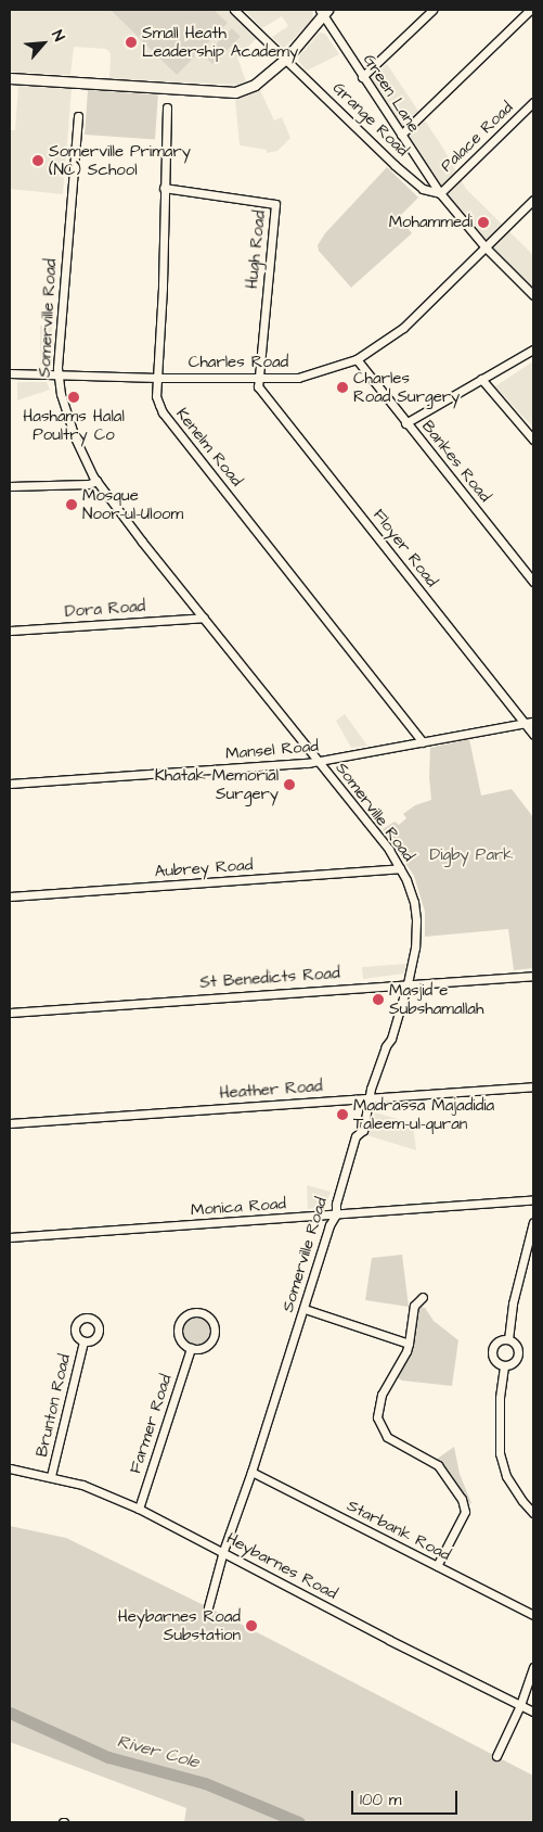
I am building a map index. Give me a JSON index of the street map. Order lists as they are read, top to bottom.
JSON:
{
  "streets": {
    "street": [
      "Green Lane",
      "Grange Road",
      "Palace Road",
      "Hugh Road",
      "Somerville Road",
      "Charles Road",
      "Kenelm Road",
      "Bankes Road",
      "Floyer Road",
      "Dora Road",
      "Mansel Road",
      "Aubrey Road",
      "St Benedicts Road",
      "Heather Road",
      "Monica Road",
      "Brunton Road",
      "Farmer Road",
      "Starbank Road",
      "Heybarnes Road"
    ]
  },
  "crossings": [
    ["Green Lane", "Grange Road"],
    ["Green Lane", "Palace Road"],
    ["Grange Road", "Palace Road"],
    ["Grange Road", "Charles Road"],
    ["Hugh Road", "Charles Road"],
    ["Hugh Road", "Kenelm Road"],
    ["Hugh Road", "Floyer Road"],
    ["Somerville Road", "Charles Road"],
    ["Somerville Road", "Dora Road"],
    ["Somerville Road", "Mansel Road"],
    ["Somerville Road", "Aubrey Road"],
    ["Somerville Road", "St Benedicts Road"],
    ["Somerville Road", "Heather Road"],
    ["Somerville Road", "Monica Road"],
    ["Somerville Road", "Starbank Road"],
    ["Somerville Road", "Heybarnes Road"],
    ["Charles Road", "Kenelm Road"],
    ["Charles Road", "Bankes Road"],
    ["Charles Road", "Floyer Road"],
    ["Kenelm Road", "Mansel Road"],
    ["Floyer Road", "Mansel Road"],
    ["Brunton Road", "Heybarnes Road"],
    ["Farmer Road", "Heybarnes Road"]
  ],
  "water": ["River Cole"],
  "parks": ["Digby Park"],
  "places": [
    "Small Heath Leadership Academy",
    "Somerville Primary (NC) School",
    "Mohammedi",
    "Charles Road Surgery",
    "Hashams Halal Poultry Co",
    "Mosque Noor-ul-Uloom",
    "Khatak Memorial Surgery",
    "Masjid e Subshamallah",
    "Madrassa Majadidia Taleem-ul-quran",
    "Heybarnes Road Substation"
  ],
  "scale_bar": "100 m",
  "north": "top right"
}
